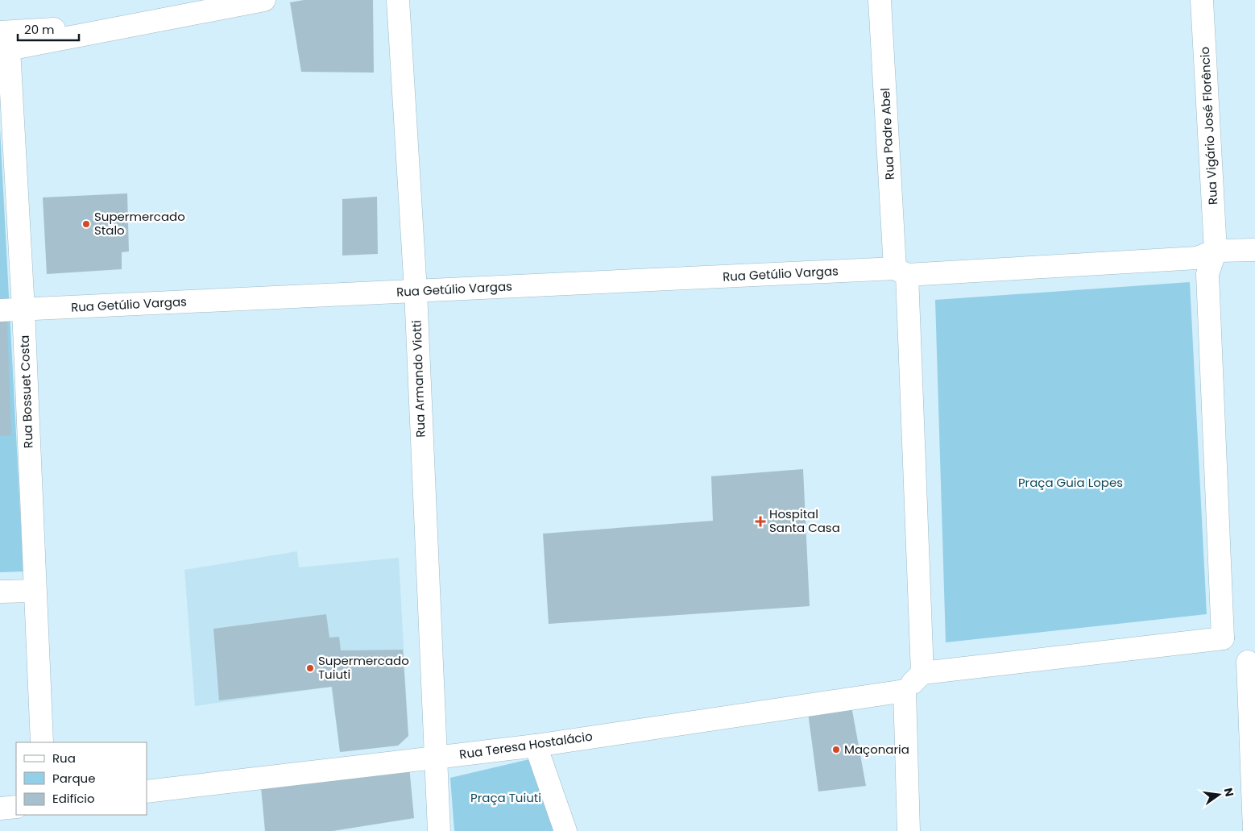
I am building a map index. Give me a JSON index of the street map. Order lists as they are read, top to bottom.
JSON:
{
  "streets": {
    "street": [
      "Rua Vigário José Florêncio",
      "Rua Padre Abel",
      "Rua Getúlio Vargas",
      "Rua Armando Viotti",
      "Rua Bossuet Costa",
      "Rua Teresa Hostalácio"
    ]
  },
  "crossings": [
    ["Rua Padre Abel", "Rua Getúlio Vargas"],
    ["Rua Getúlio Vargas", "Rua Armando Viotti"],
    ["Rua Getúlio Vargas", "Rua Bossuet Costa"],
    ["Rua Armando Viotti", "Rua Teresa Hostalácio"]
  ],
  "parks": ["Praça Guia Lopes", "Praça Tuiuti"],
  "places": {
    "other": ["Supermercado Stalo", "Supermercado Tuiuti", "Maçonaria"],
    "health": ["Hospital Santa Casa"]
  },
  "legend": ["Rua", "Parque", "Edifício"],
  "scale_bar": "20 m",
  "north": "right"
}
